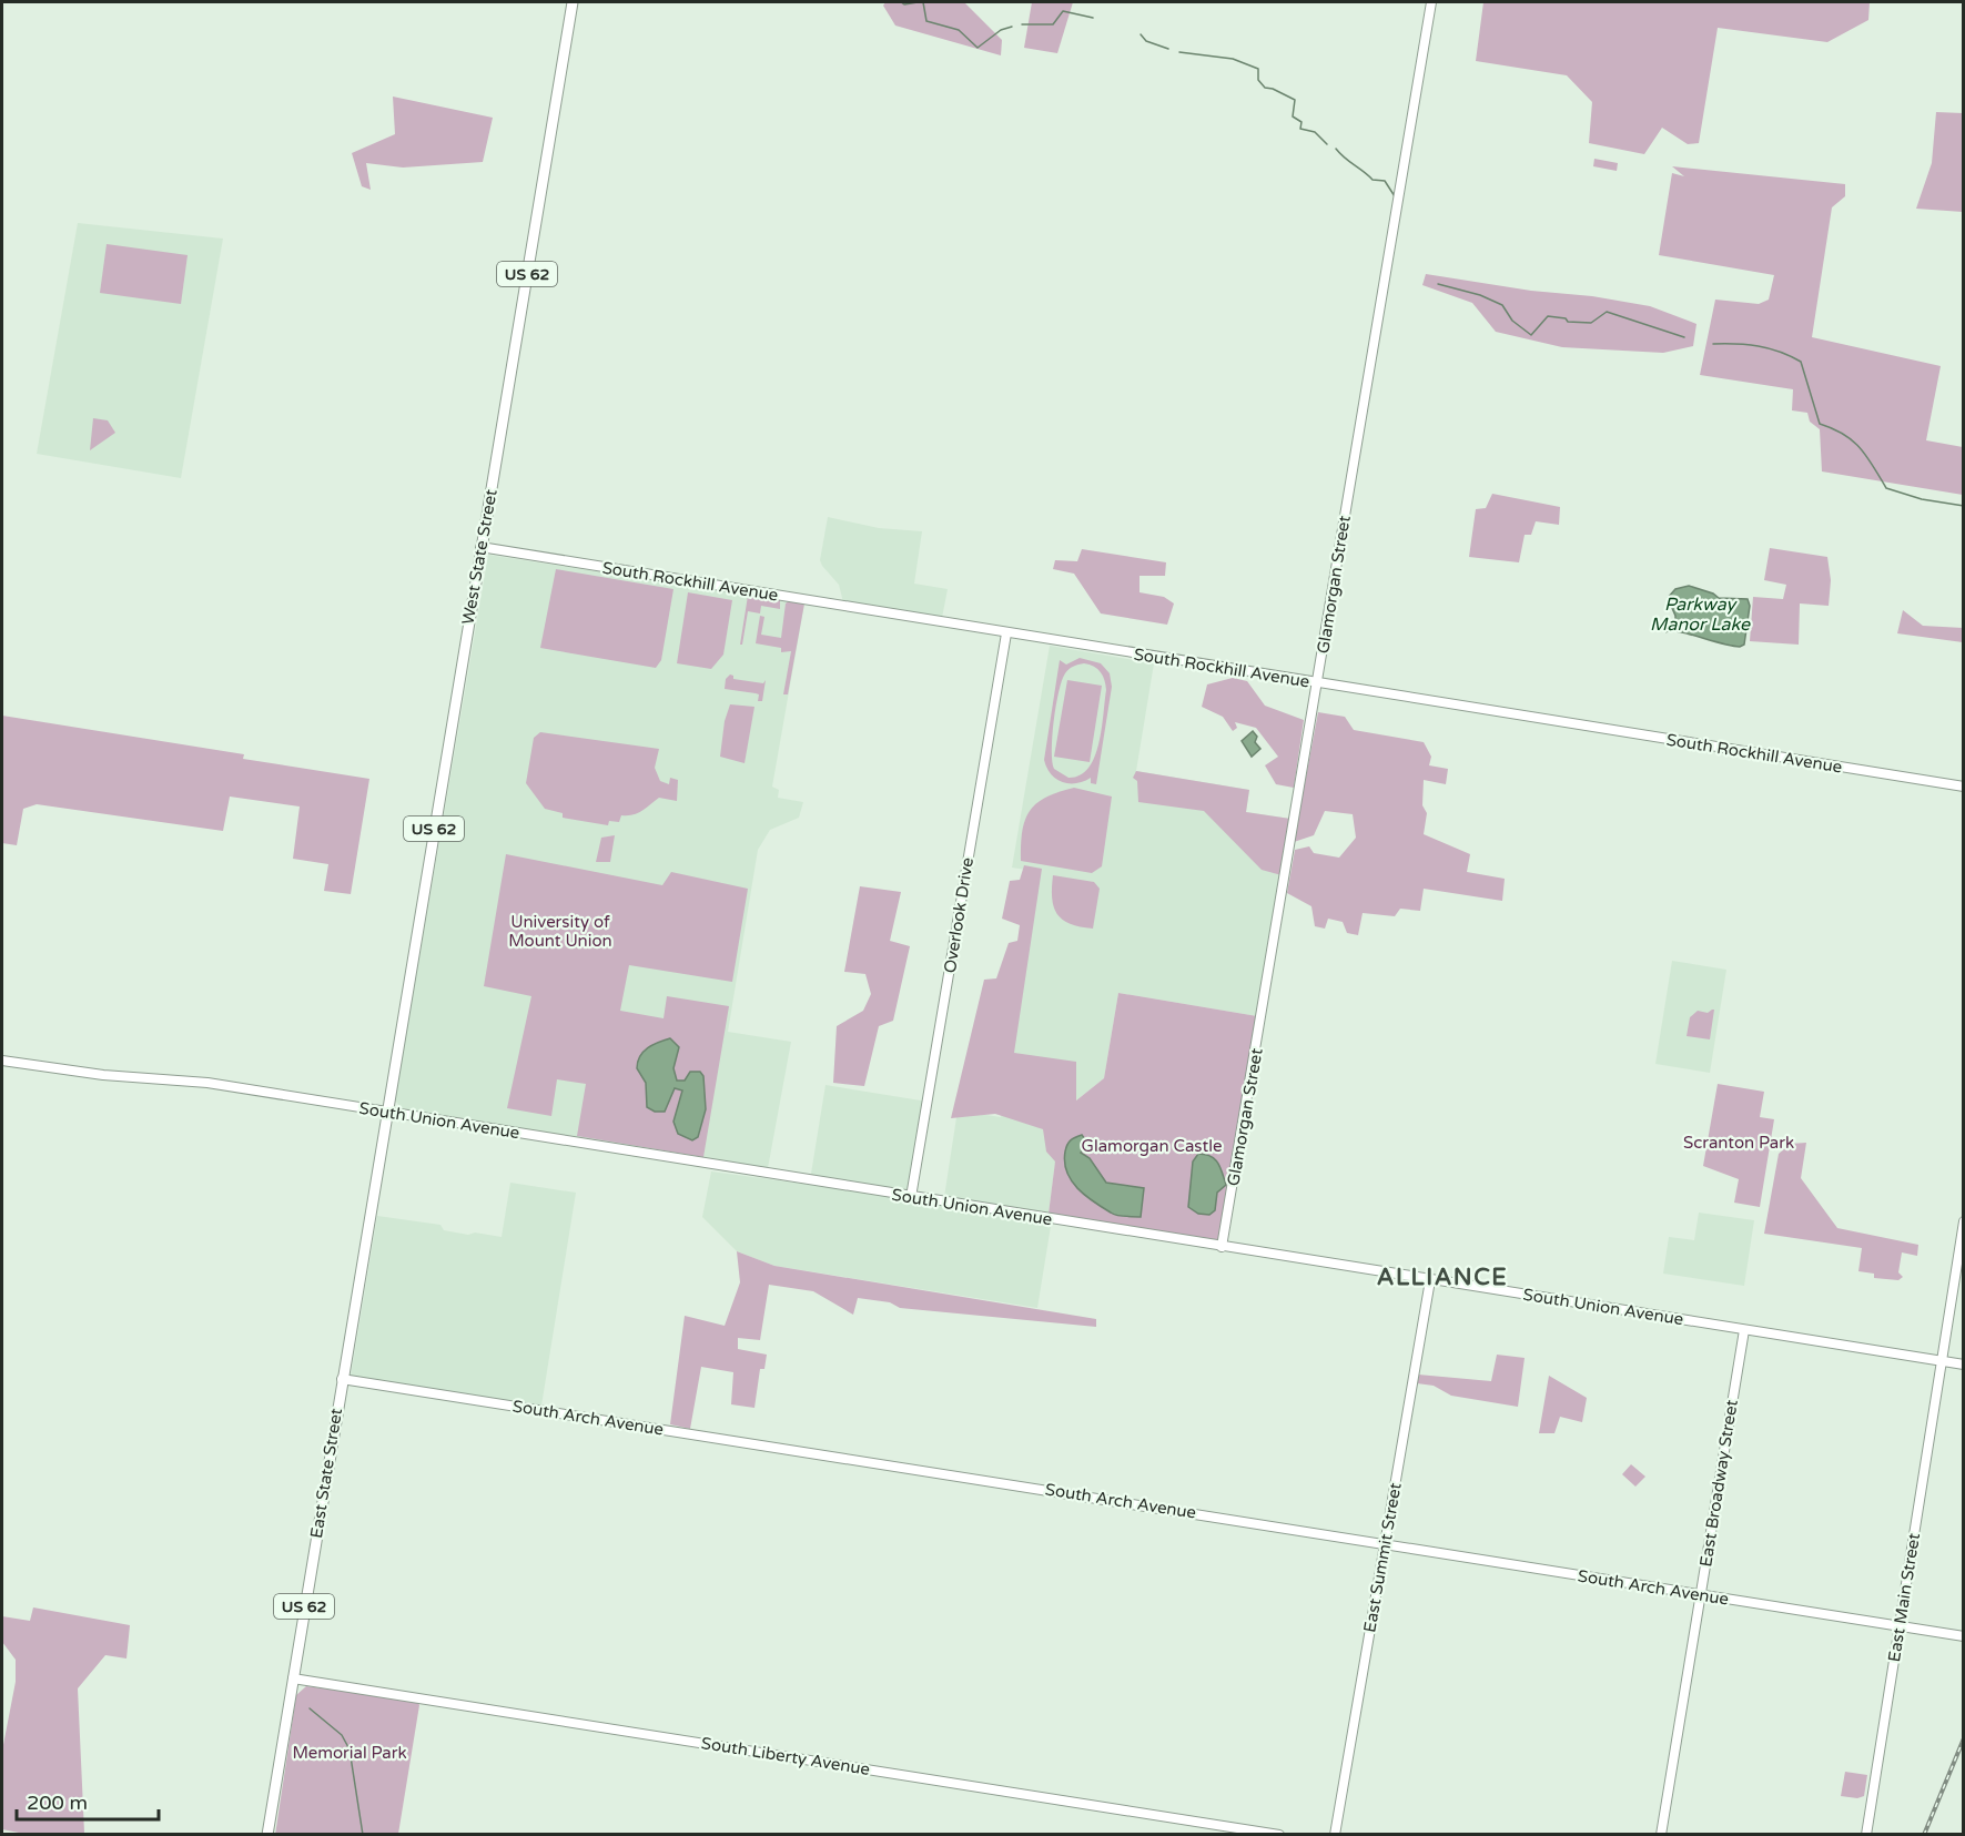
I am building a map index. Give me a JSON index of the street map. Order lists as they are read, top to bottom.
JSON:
{
  "streets": {
    "highway": ["US 62", "West State Street", "East State Street"],
    "street": [
      "South Rockhill Avenue",
      "Glamorgan Street",
      "Overlook Drive",
      "South Union Avenue",
      "South Arch Avenue",
      "East Broadway Street",
      "East Summit Street",
      "East Main Street",
      "South Liberty Avenue"
    ]
  },
  "crossings": [
    ["West State Street", "South Rockhill Avenue"],
    ["West State Street", "South Union Avenue"],
    ["West State Street", "East State Street"],
    ["South Rockhill Avenue", "Glamorgan Street"],
    ["South Rockhill Avenue", "Overlook Drive"],
    ["Glamorgan Street", "South Union Avenue"],
    ["Overlook Drive", "South Union Avenue"],
    ["South Union Avenue", "East State Street"],
    ["South Union Avenue", "East Broadway Street"],
    ["South Union Avenue", "East Summit Street"],
    ["South Union Avenue", "East Main Street"],
    ["South Arch Avenue", "East State Street"],
    ["South Arch Avenue", "East Broadway Street"],
    ["South Arch Avenue", "East Summit Street"],
    ["South Arch Avenue", "East Main Street"],
    ["East State Street", "South Liberty Avenue"]
  ],
  "districts": ["ALLIANCE"],
  "water": ["Parkway Manor Lake"],
  "parks": [
    "University of Mount Union",
    "Scranton Park",
    "Glamorgan Castle",
    "Memorial Park"
  ],
  "scale_bar": "200 m"
}
